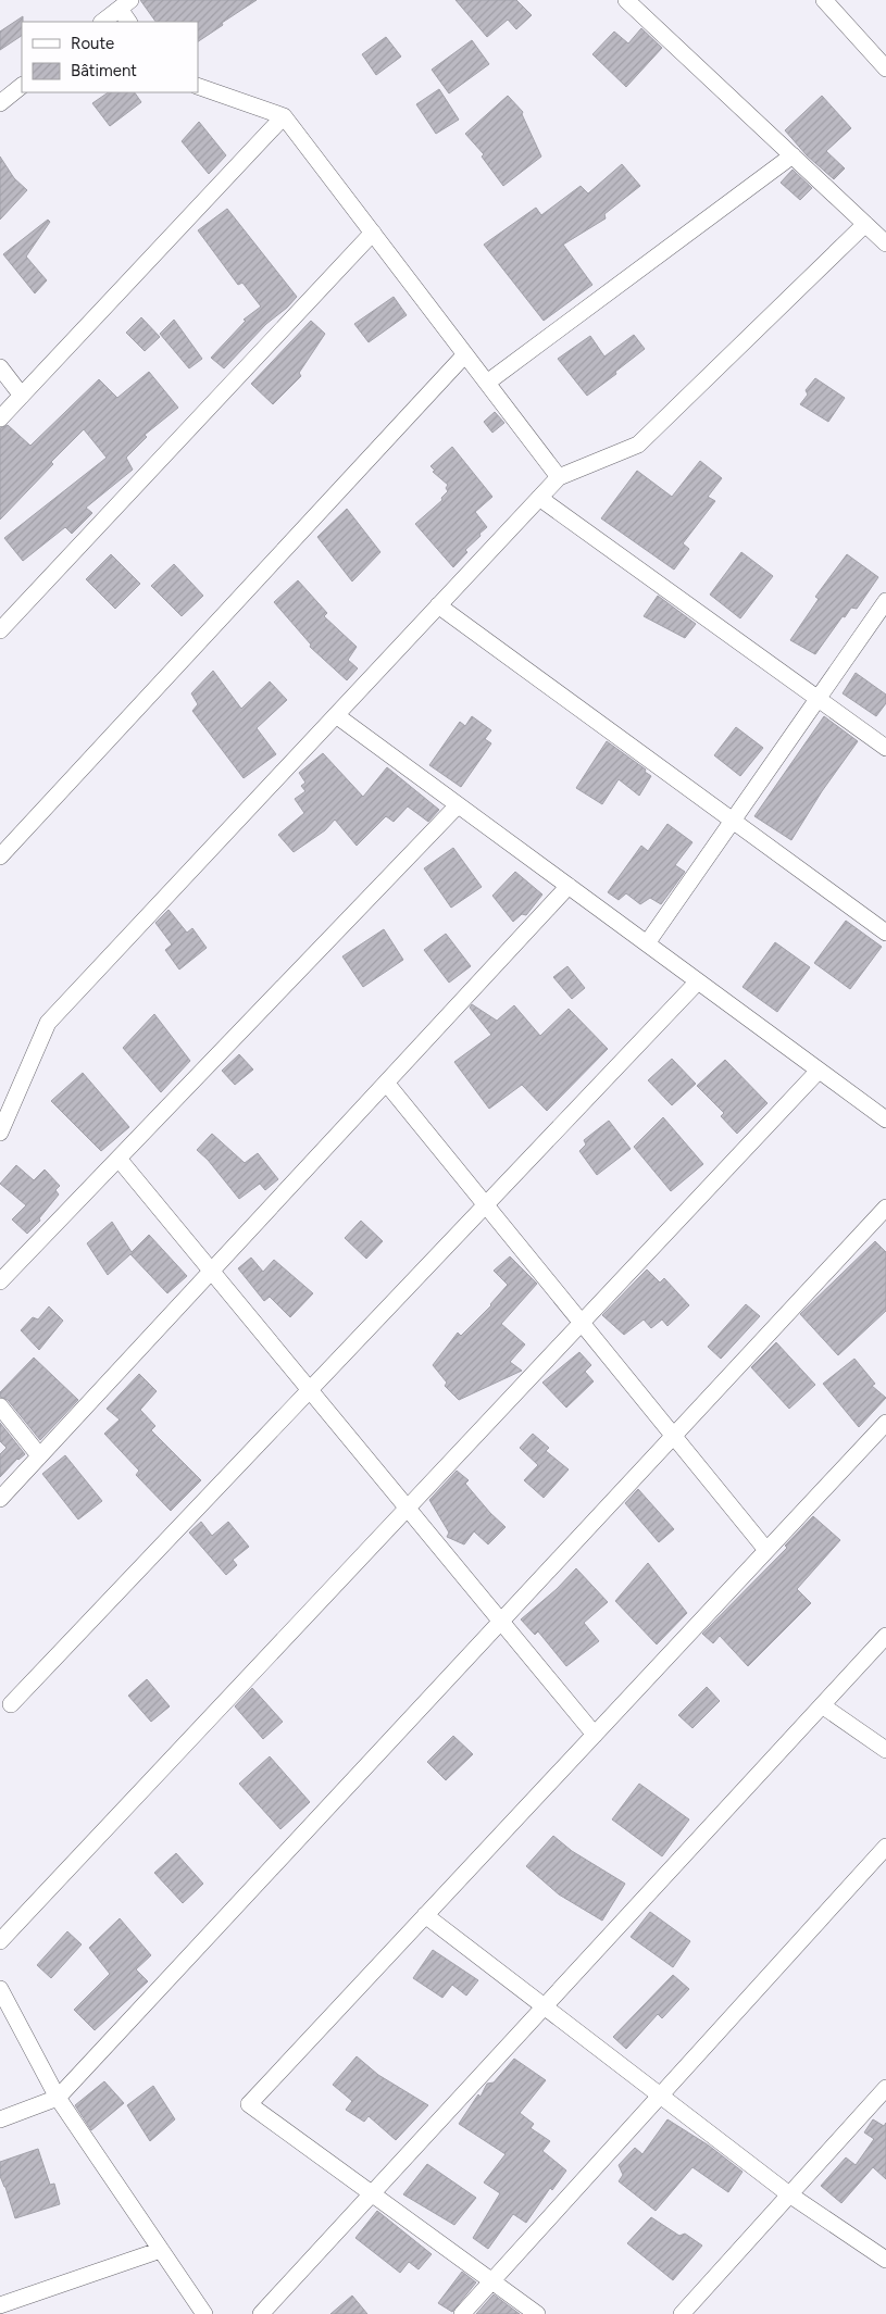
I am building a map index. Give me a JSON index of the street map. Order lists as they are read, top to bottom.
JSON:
{
  "legend": ["Route", "Bâtiment"]
}
